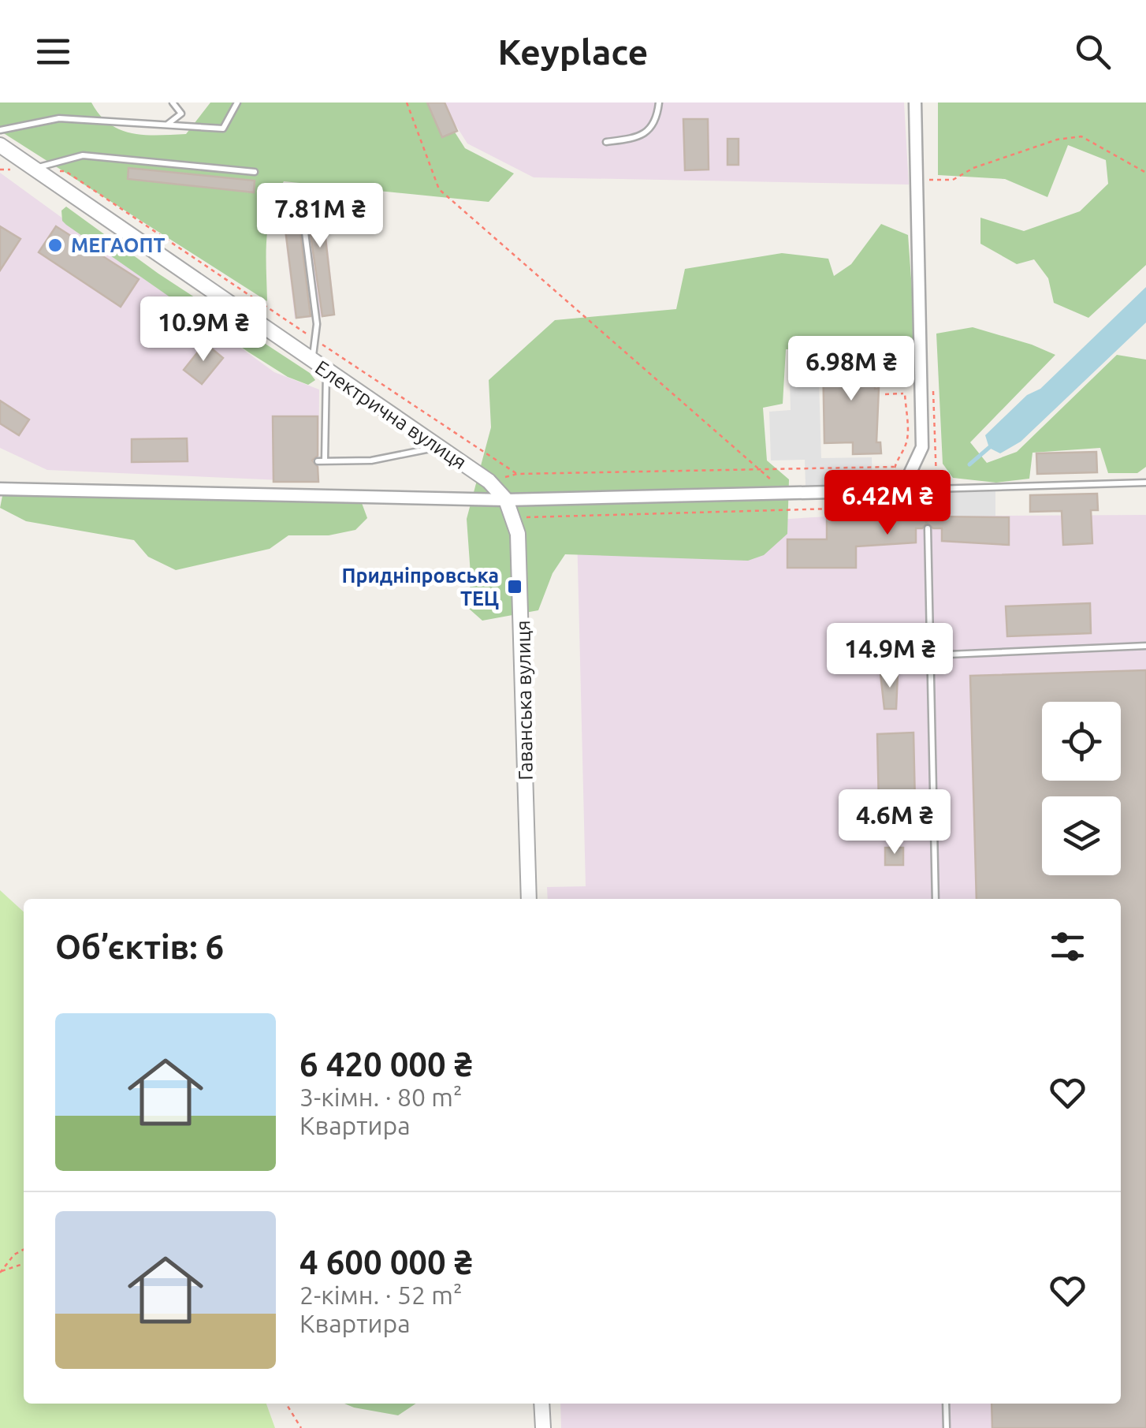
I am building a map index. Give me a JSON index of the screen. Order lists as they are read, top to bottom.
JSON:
{
  "streets": {
    "street": ["Електрична вулиця", "Гаванська вулиця"]
  },
  "crossings": [
    ["Електрична вулиця", "Гаванська вулиця"]
  ],
  "places": {
    "other": ["МЕГАОПТ"],
    "transit": ["Придніпровська ТЕЦ"]
  },
  "page": {
    "header": "Keyplace",
    "price": [
      "7.81M ₴",
      "10.9M ₴",
      "6.98M ₴",
      "6.42M ₴",
      "14.9M ₴",
      "4.6M ₴"
    ],
    "heading": "Об’єктів: 6",
    "list": [
      {
        "name": "6 420 000 ₴",
        "note": "3-кімн. · 80 m² · Квартира"
      },
      {
        "name": "4 600 000 ₴",
        "note": "2-кімн. · 52 m² · Квартира"
      }
    ]
  }
}
